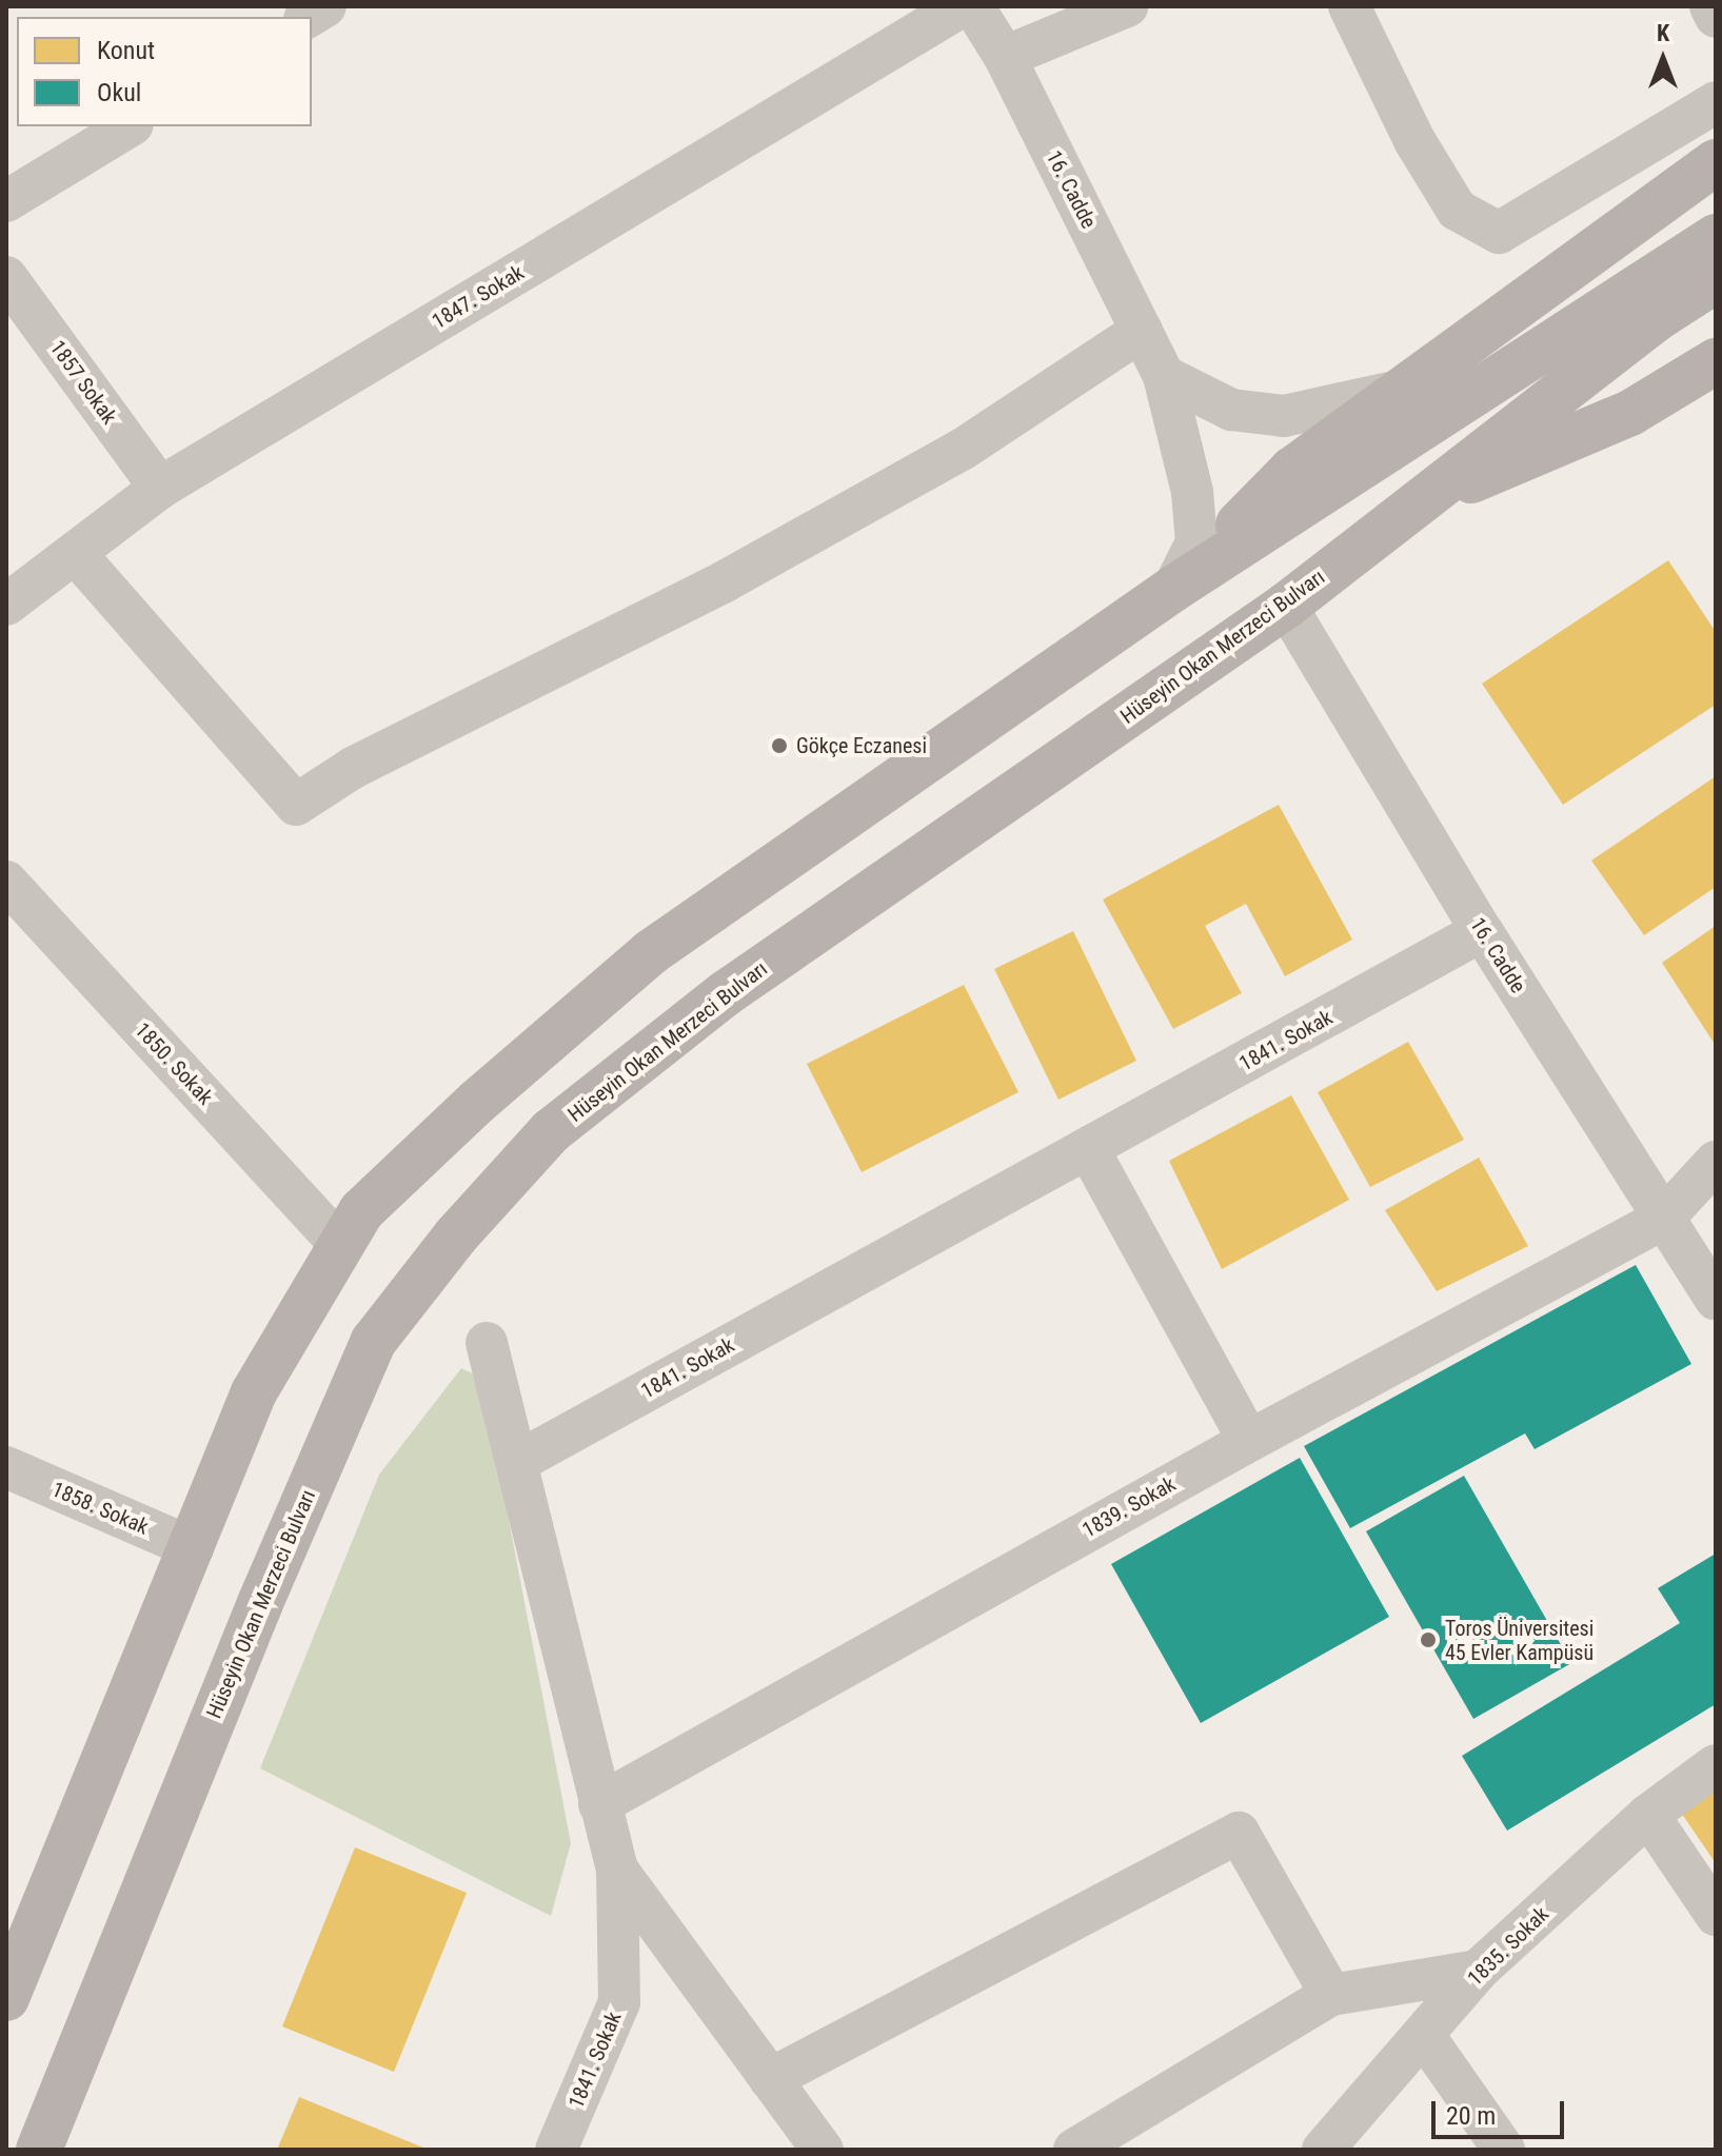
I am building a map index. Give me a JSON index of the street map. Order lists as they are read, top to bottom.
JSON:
{
  "streets": {
    "main road": ["Hüseyin Okan Merzeci Bulvarı"],
    "street": [
      "16. Cadde",
      "1847. Sokak",
      "1857 Sokak",
      "1841. Sokak",
      "1850. Sokak",
      "1839. Sokak",
      "1858. Sokak",
      "1835. Sokak"
    ]
  },
  "crossings": [
    ["16. Cadde", "Hüseyin Okan Merzeci Bulvarı"],
    ["16. Cadde", "1841. Sokak"],
    ["16. Cadde", "1839. Sokak"],
    ["1847. Sokak", "1857 Sokak"],
    ["1841. Sokak", "1839. Sokak"]
  ],
  "places": ["Gökçe Eczanesi", "Toros Üniversitesi 45 Evler Kampüsü"],
  "legend": ["Konut", "Okul"],
  "scale_bar": "20 m",
  "north": "top"
}
